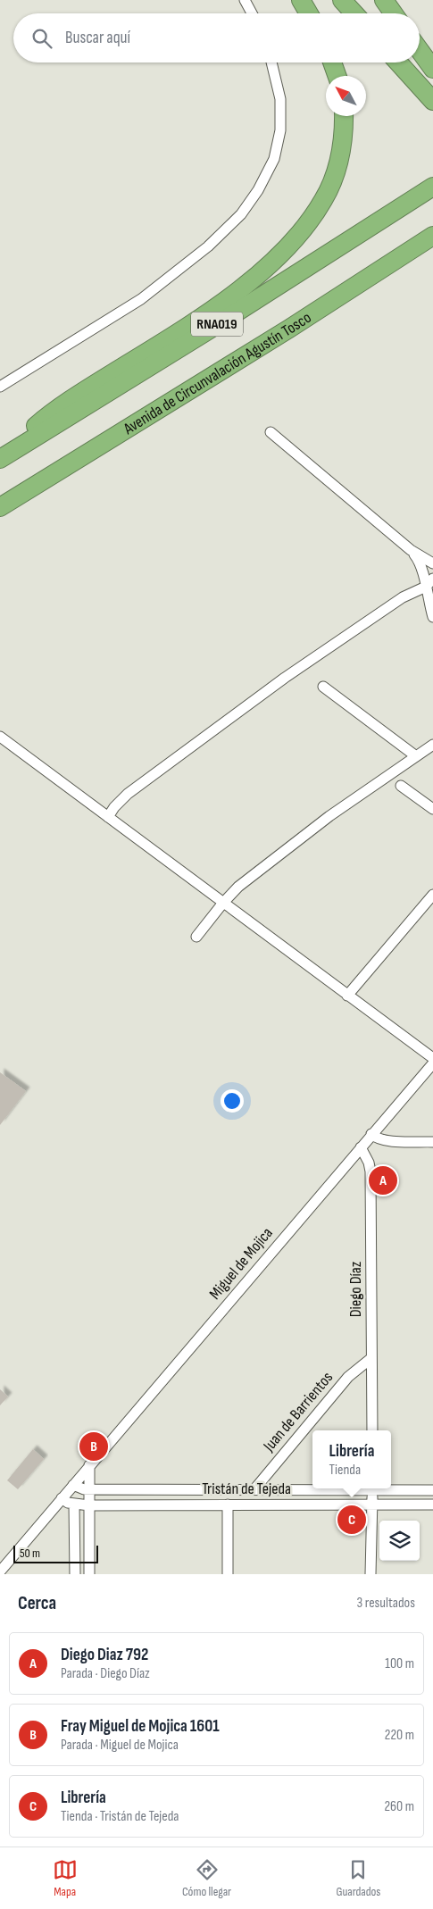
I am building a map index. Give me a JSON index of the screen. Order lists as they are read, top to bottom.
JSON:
{
  "streets": {
    "highway": ["RNA019", "Avenida de Circunvalación Agustín Tosco"],
    "street": [
      "Miguel de Mojica",
      "Diego Díaz",
      "Juan de Barrientos",
      "Tristán de Tejeda"
    ]
  },
  "crossings": [
    ["Miguel de Mojica", "Diego Díaz"],
    ["Miguel de Mojica", "Tristán de Tejeda"],
    ["Diego Díaz", "Juan de Barrientos"],
    ["Juan de Barrientos", "Tristán de Tejeda"]
  ],
  "scale_bar": "50 m",
  "north": "top left",
  "page": {
    "search": "Buscar aquí",
    "pins": ["A", "B", "C"],
    "popup": ["Librería", "Tienda"],
    "scale": "50 m",
    "heading": ["Cerca", "3 resultados"],
    "list": [
      {
        "mark": "A",
        "name": "Diego Diaz 792",
        "note": "Parada · Diego Díaz",
        "value": "100 m"
      },
      {
        "mark": "B",
        "name": "Fray Miguel de Mojica 1601",
        "note": "Parada · Miguel de Mojica",
        "value": "220 m"
      },
      {
        "mark": "C",
        "name": "Librería",
        "note": "Tienda · Tristán de Tejeda",
        "value": "260 m"
      }
    ],
    "nav": ["Mapa", "Cómo llegar", "Guardados"]
  }
}
